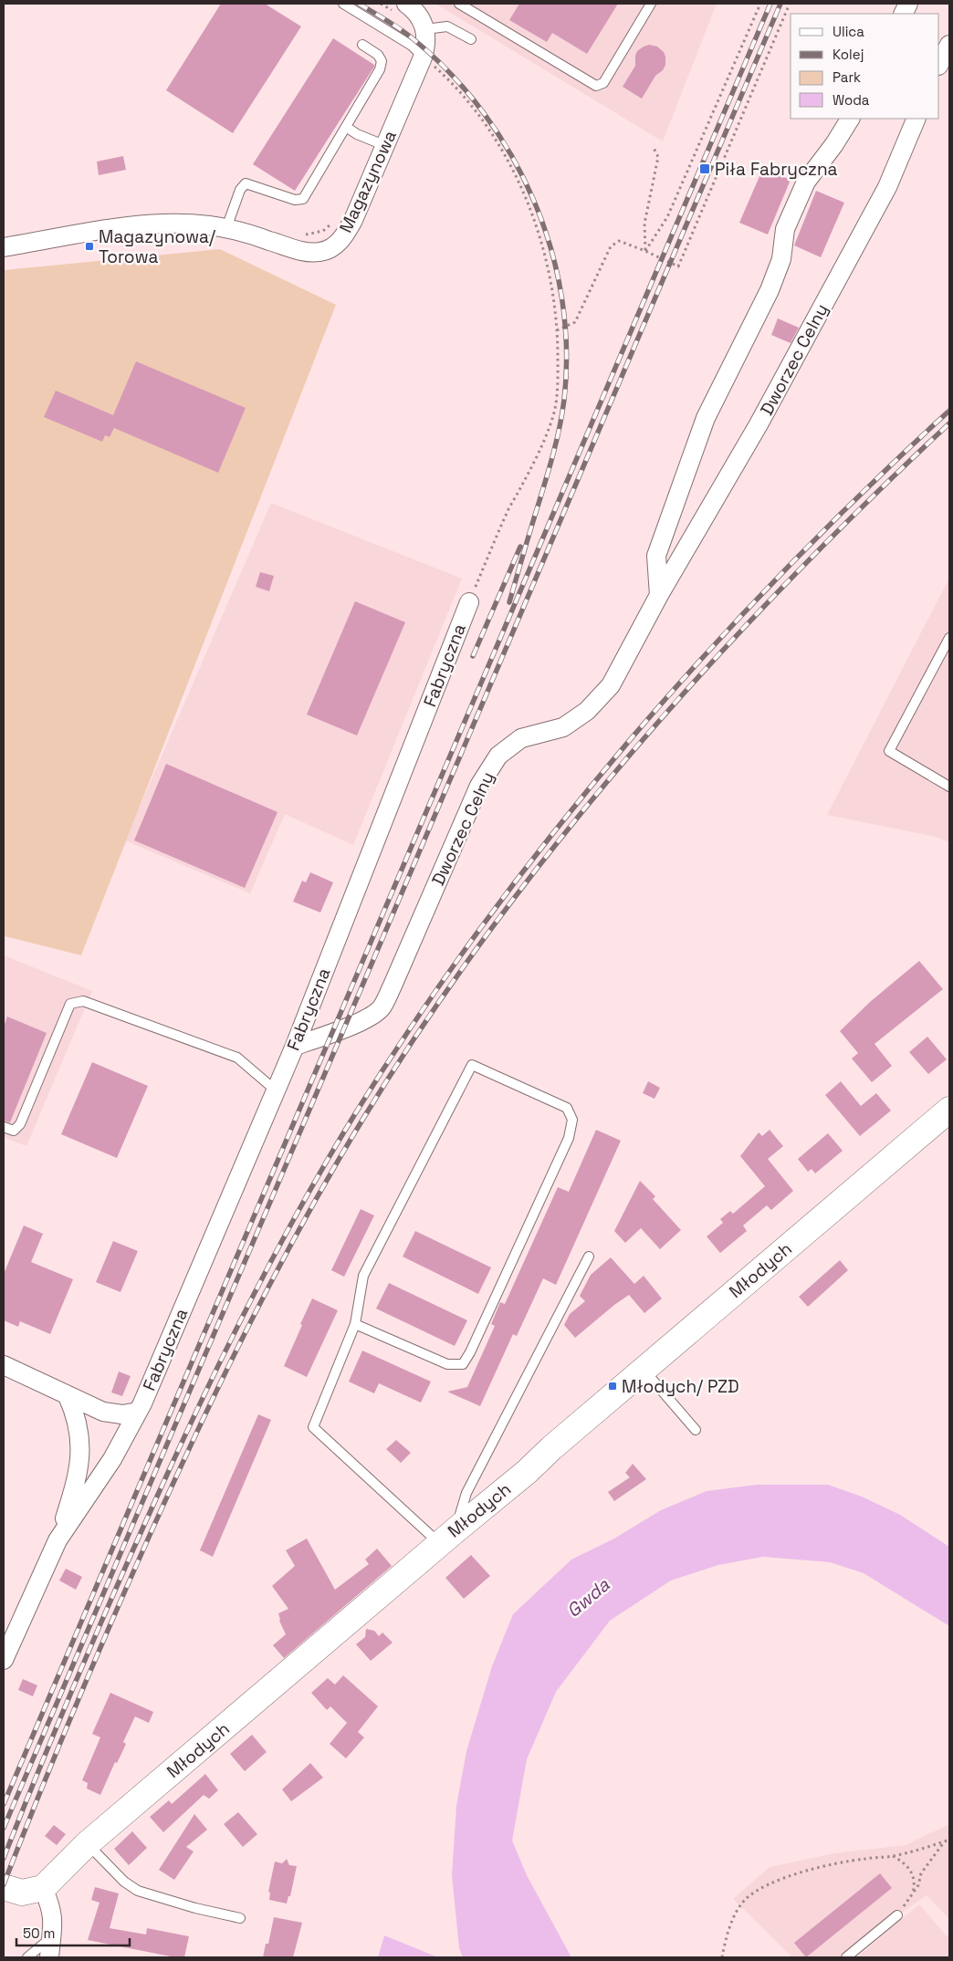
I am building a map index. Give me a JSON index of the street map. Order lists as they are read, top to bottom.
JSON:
{
  "streets": {
    "street": [
      "Magazynowa",
      "Dworzec Celny",
      "Fabryczna",
      "Młodych"
    ]
  },
  "crossings": [
    ["Dworzec Celny", "Fabryczna"]
  ],
  "water": ["Gwda"],
  "places": {
    "transit": ["Piła Fabryczna", "Magazynowa/ Torowa", "Młodych/ PZD"]
  },
  "legend": [
    "Ulica",
    "Kolej",
    "Park",
    "Woda"
  ],
  "scale_bar": "50 m"
}
